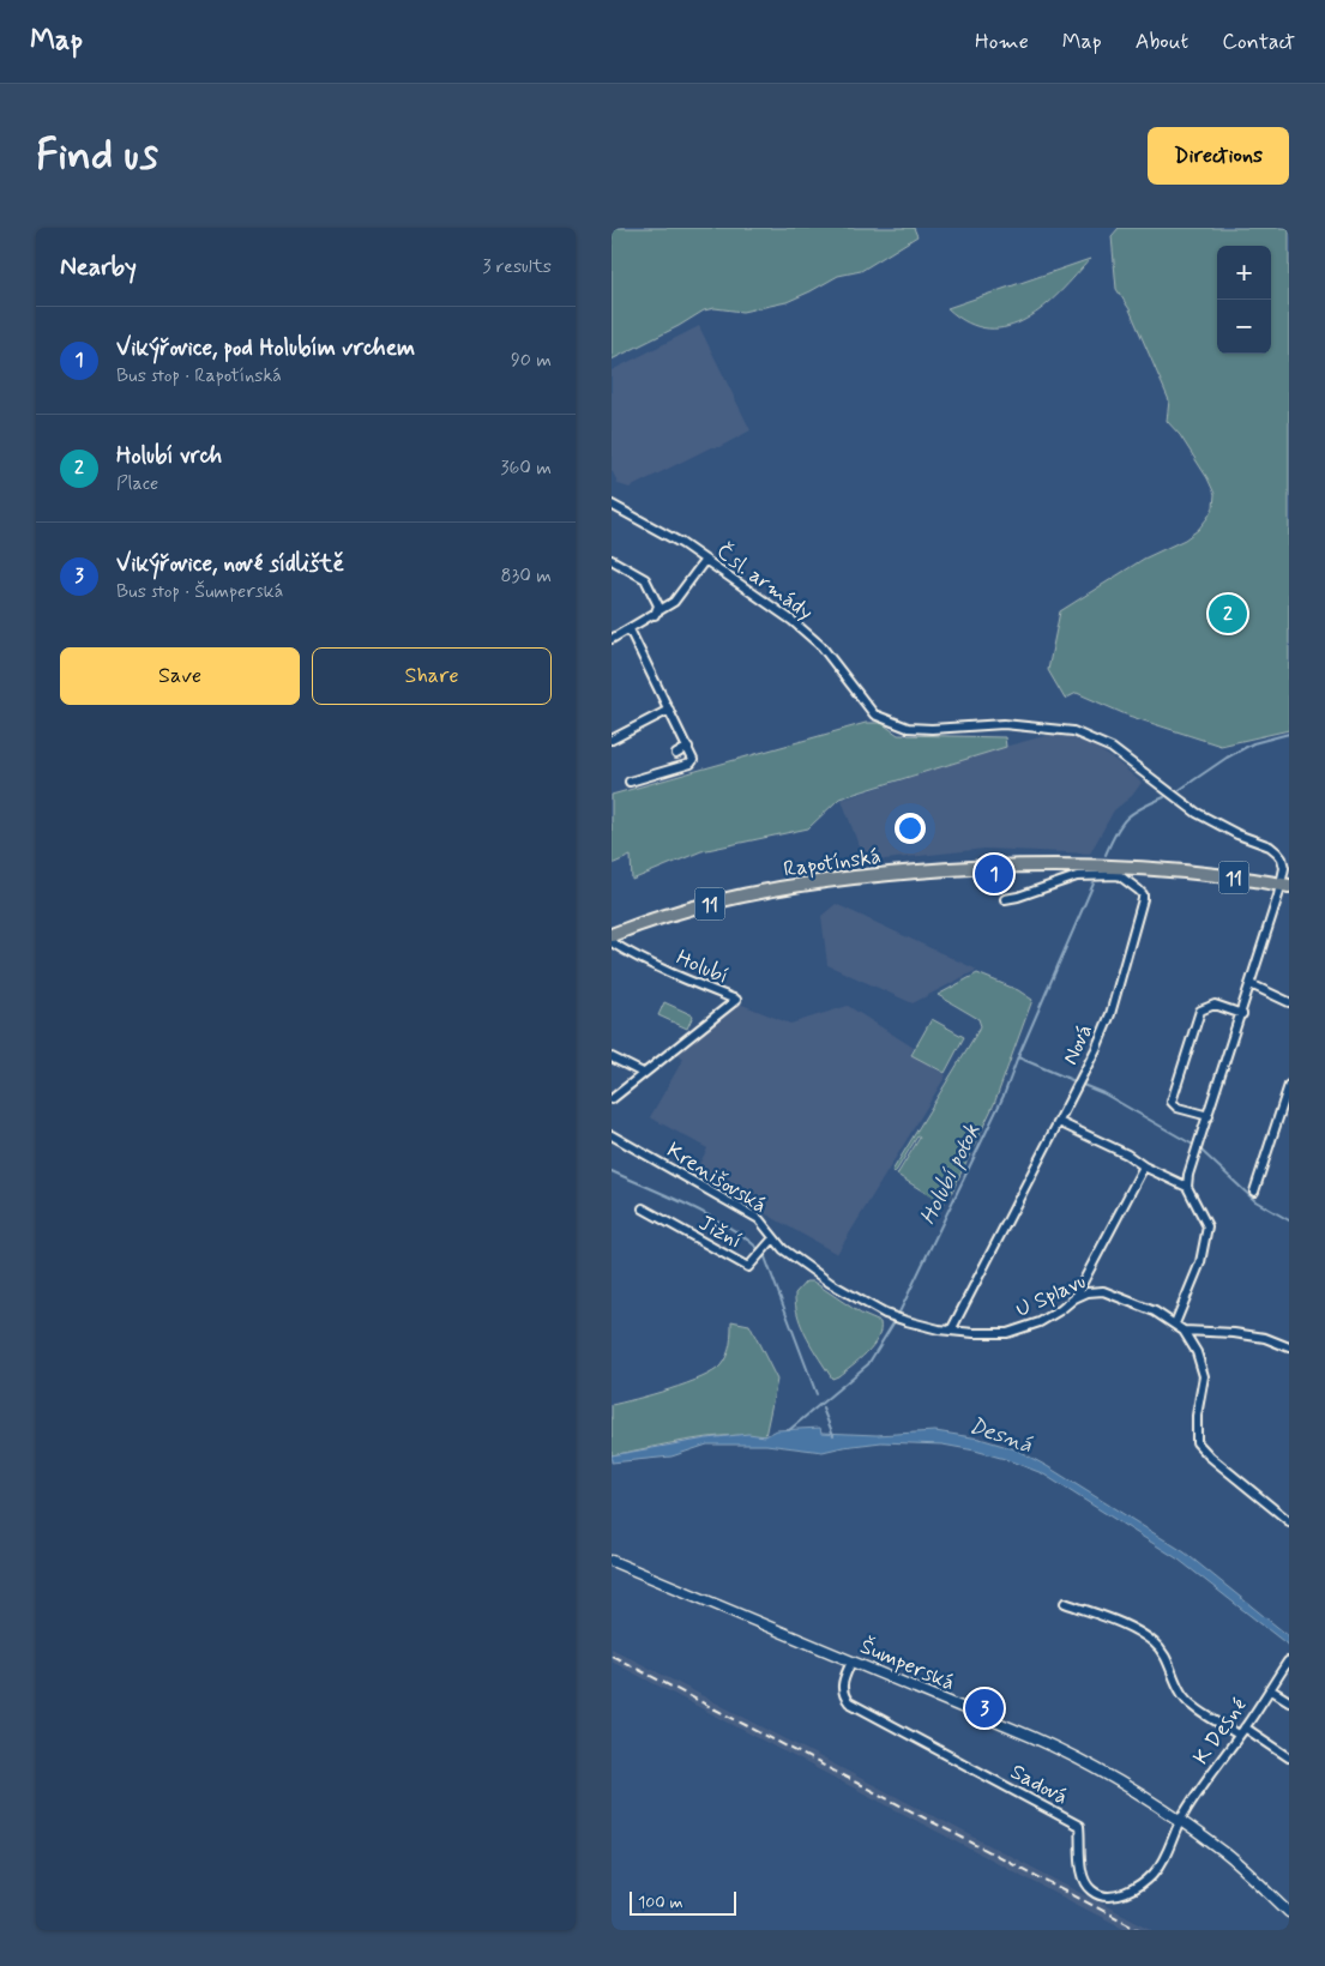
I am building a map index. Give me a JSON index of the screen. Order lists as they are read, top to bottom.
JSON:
{
  "streets": {
    "main road": ["Rapotínská", "11"],
    "street": [
      "Čsl. armády",
      "Holubí",
      "Nová",
      "Krenišovská",
      "Jižní",
      "U Splavu",
      "Šumperská",
      "K Desné",
      "Sadová"
    ]
  },
  "crossings": [
    ["Čsl. armády", "Rapotínská"],
    ["Nová", "U Splavu"],
    ["Krenišovská", "Jižní"],
    ["Krenišovská", "U Splavu"],
    ["Šumperská", "K Desné"],
    ["Šumperská", "Sadová"],
    ["K Desné", "Sadová"]
  ],
  "water": ["Holubí potok", "Desná"],
  "scale_bar": "100 m",
  "page": {
    "header": "Map",
    "nav": [
      "Home",
      "Map",
      "About",
      "Contact"
    ],
    "buttons": [
      "Directions",
      ["Save", "Share"]
    ],
    "title": "Find us",
    "heading": ["Nearby", "3 results"],
    "map_buttons": ["+", "−"],
    "list": [
      {
        "mark": "1",
        "name": "Vikýřovice, pod Holubím vrchem",
        "note": "Bus stop · Rapotínská",
        "value": "90 m"
      },
      {
        "mark": "2",
        "name": "Holubí vrch",
        "note": "Place",
        "value": "360 m"
      },
      {
        "mark": "3",
        "name": "Vikýřovice, nové sídliště",
        "note": "Bus stop · Šumperská",
        "value": "830 m"
      }
    ],
    "pins": ["2", "1", "3"],
    "scale": "100 m"
  }
}
